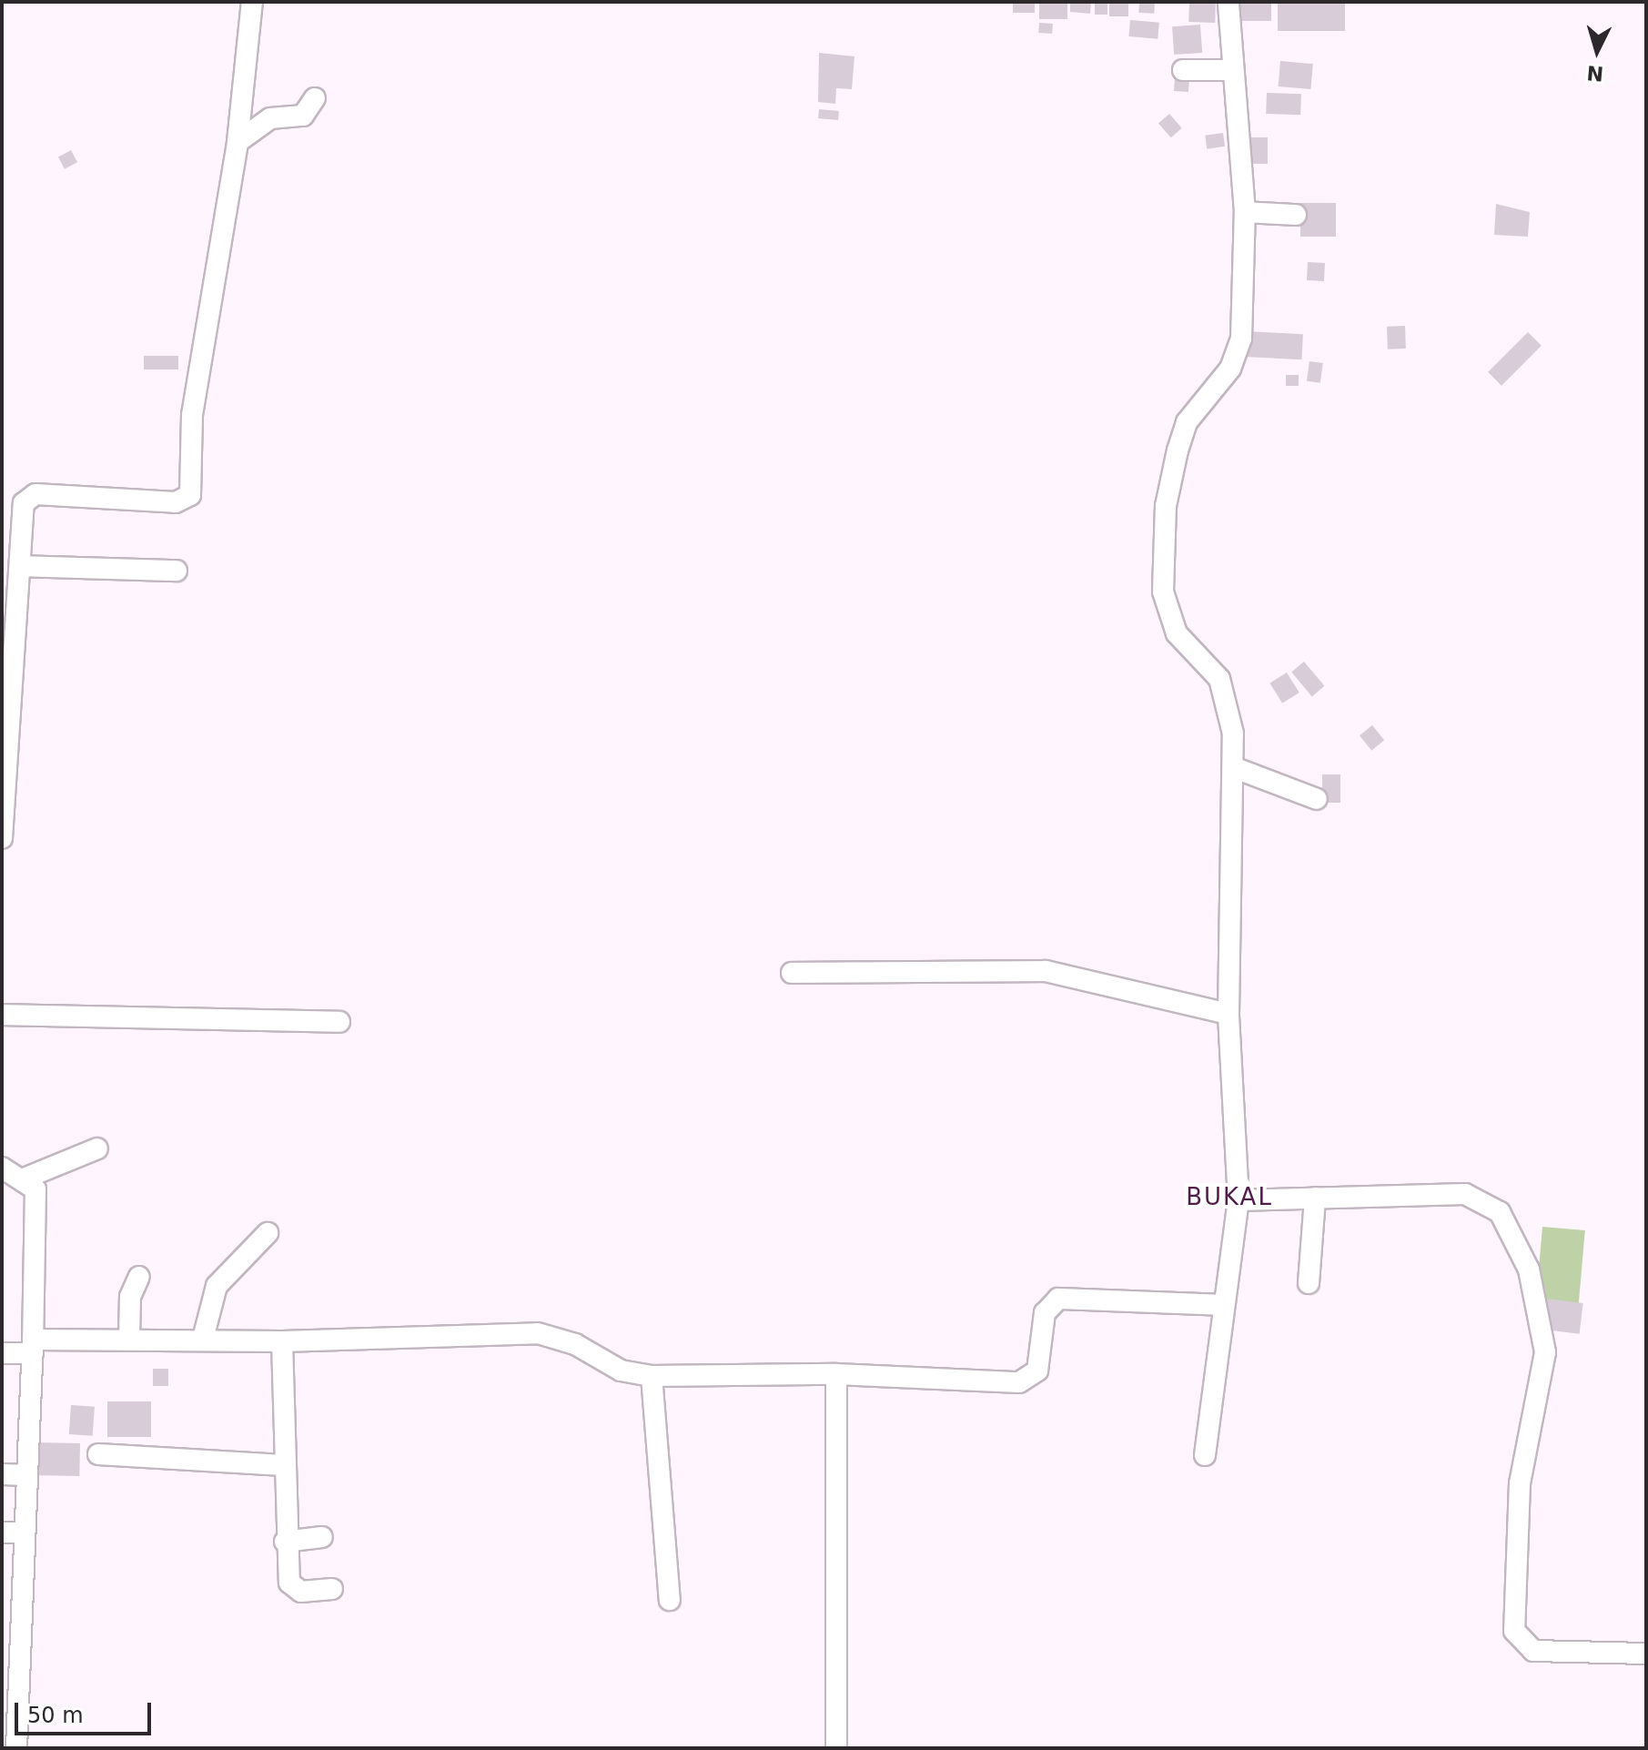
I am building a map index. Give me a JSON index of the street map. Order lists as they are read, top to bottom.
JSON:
{
  "districts": ["BUKAL"],
  "scale_bar": "50 m",
  "north": "bottom"
}
